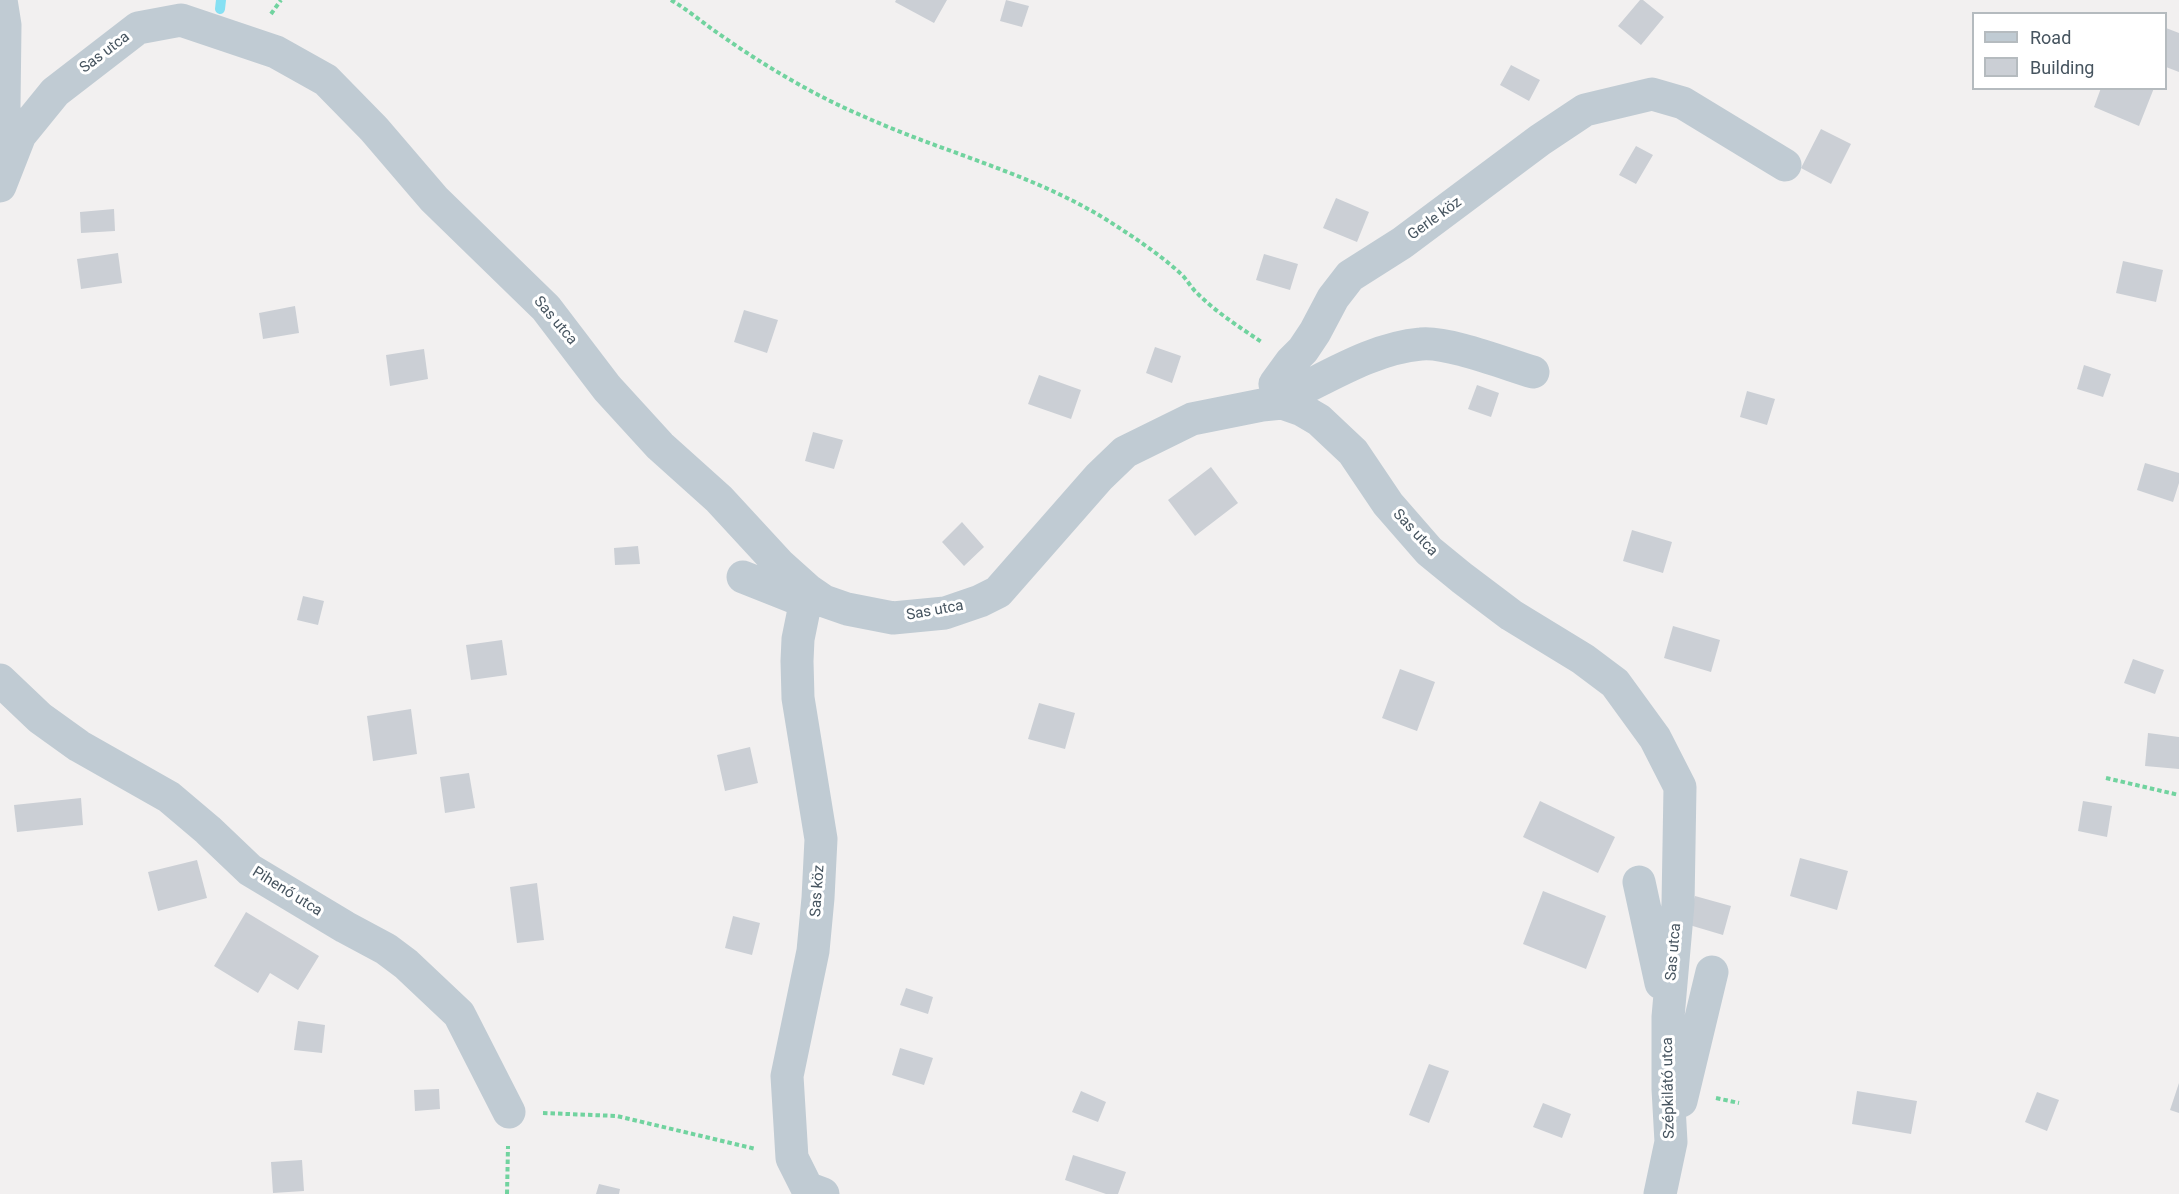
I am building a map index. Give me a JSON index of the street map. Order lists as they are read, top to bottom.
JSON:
{
  "streets": {
    "street": [
      "Sas utca",
      "Gerle köz",
      "Sas köz",
      "Pihenő utca",
      "Szépkilátó utca"
    ]
  },
  "crossings": [
    ["Sas utca", "Gerle köz"],
    ["Sas utca", "Sas köz"],
    ["Sas utca", "Szépkilátó utca"]
  ],
  "legend": ["Road", "Building"]
}
